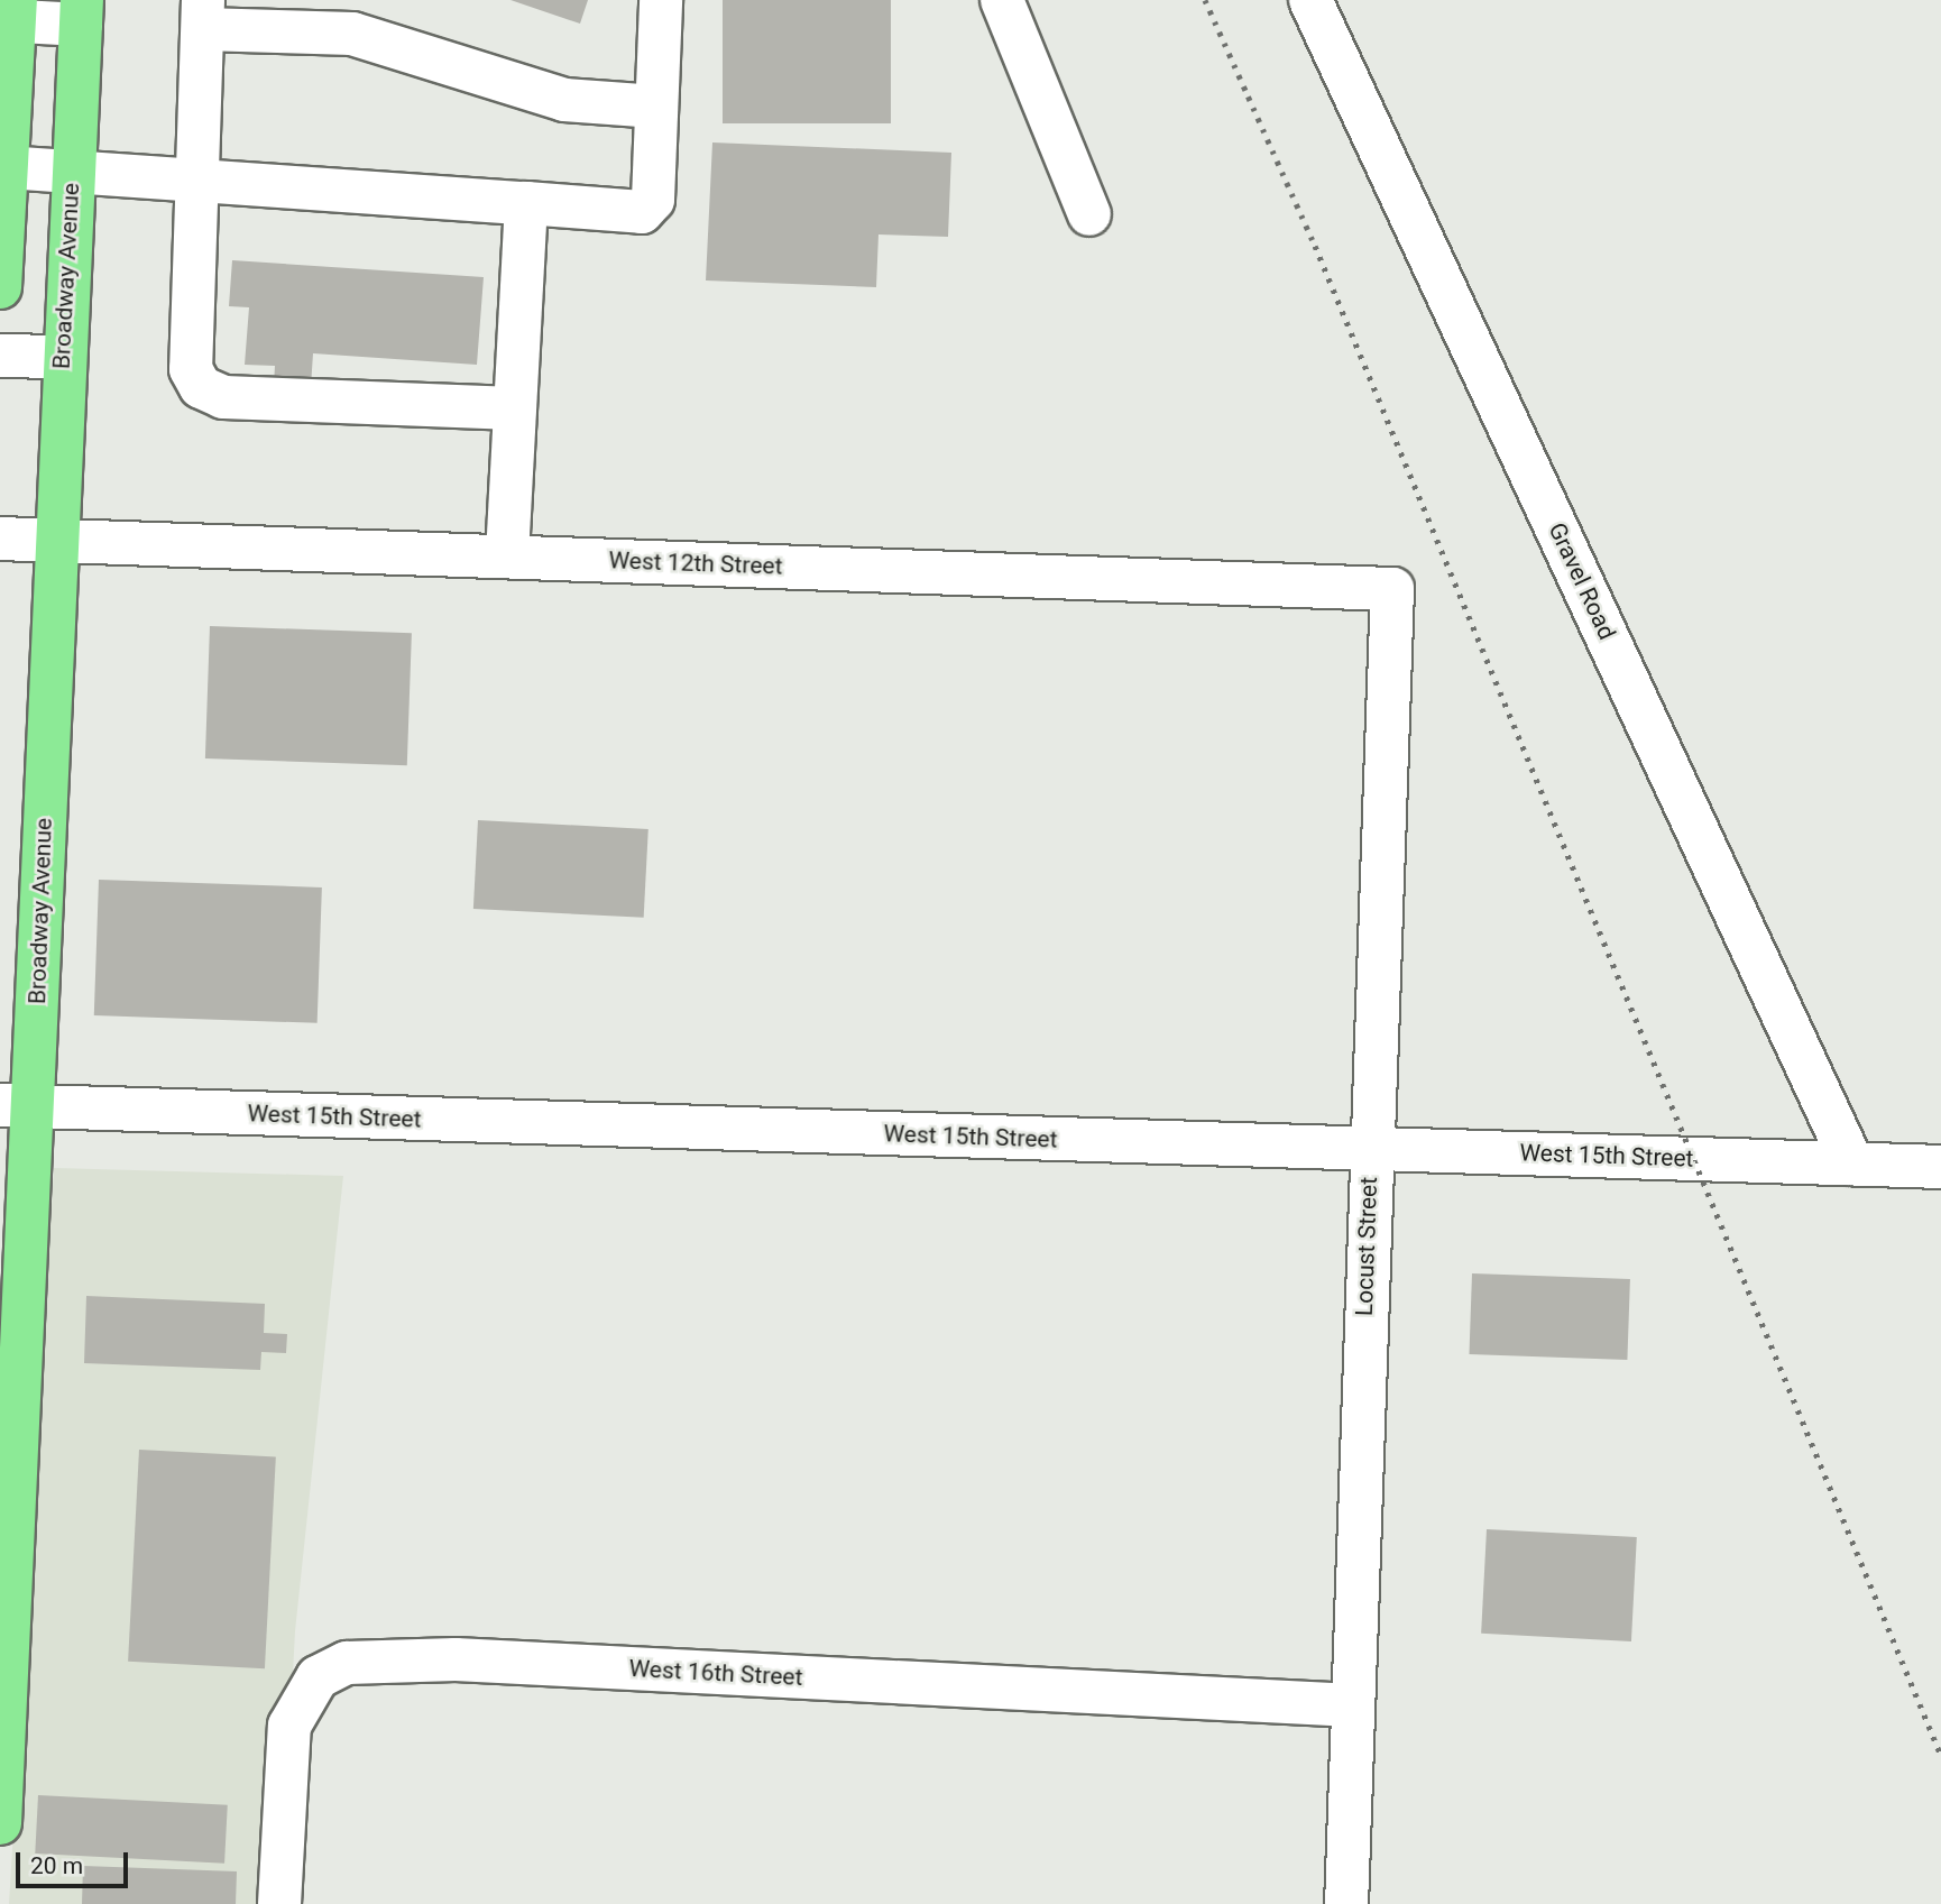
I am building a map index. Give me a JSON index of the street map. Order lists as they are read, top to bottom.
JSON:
{
  "streets": {
    "highway": ["Broadway Avenue"],
    "street": [
      "West 12th Street",
      "Gravel Road",
      "West 15th Street",
      "Locust Street",
      "West 16th Street"
    ]
  },
  "crossings": [
    ["Broadway Avenue", "West 12th Street"],
    ["Broadway Avenue", "West 15th Street"],
    ["West 12th Street", "Locust Street"],
    ["Gravel Road", "West 15th Street"],
    ["West 15th Street", "Locust Street"],
    ["Locust Street", "West 16th Street"]
  ],
  "scale_bar": "20 m"
}
